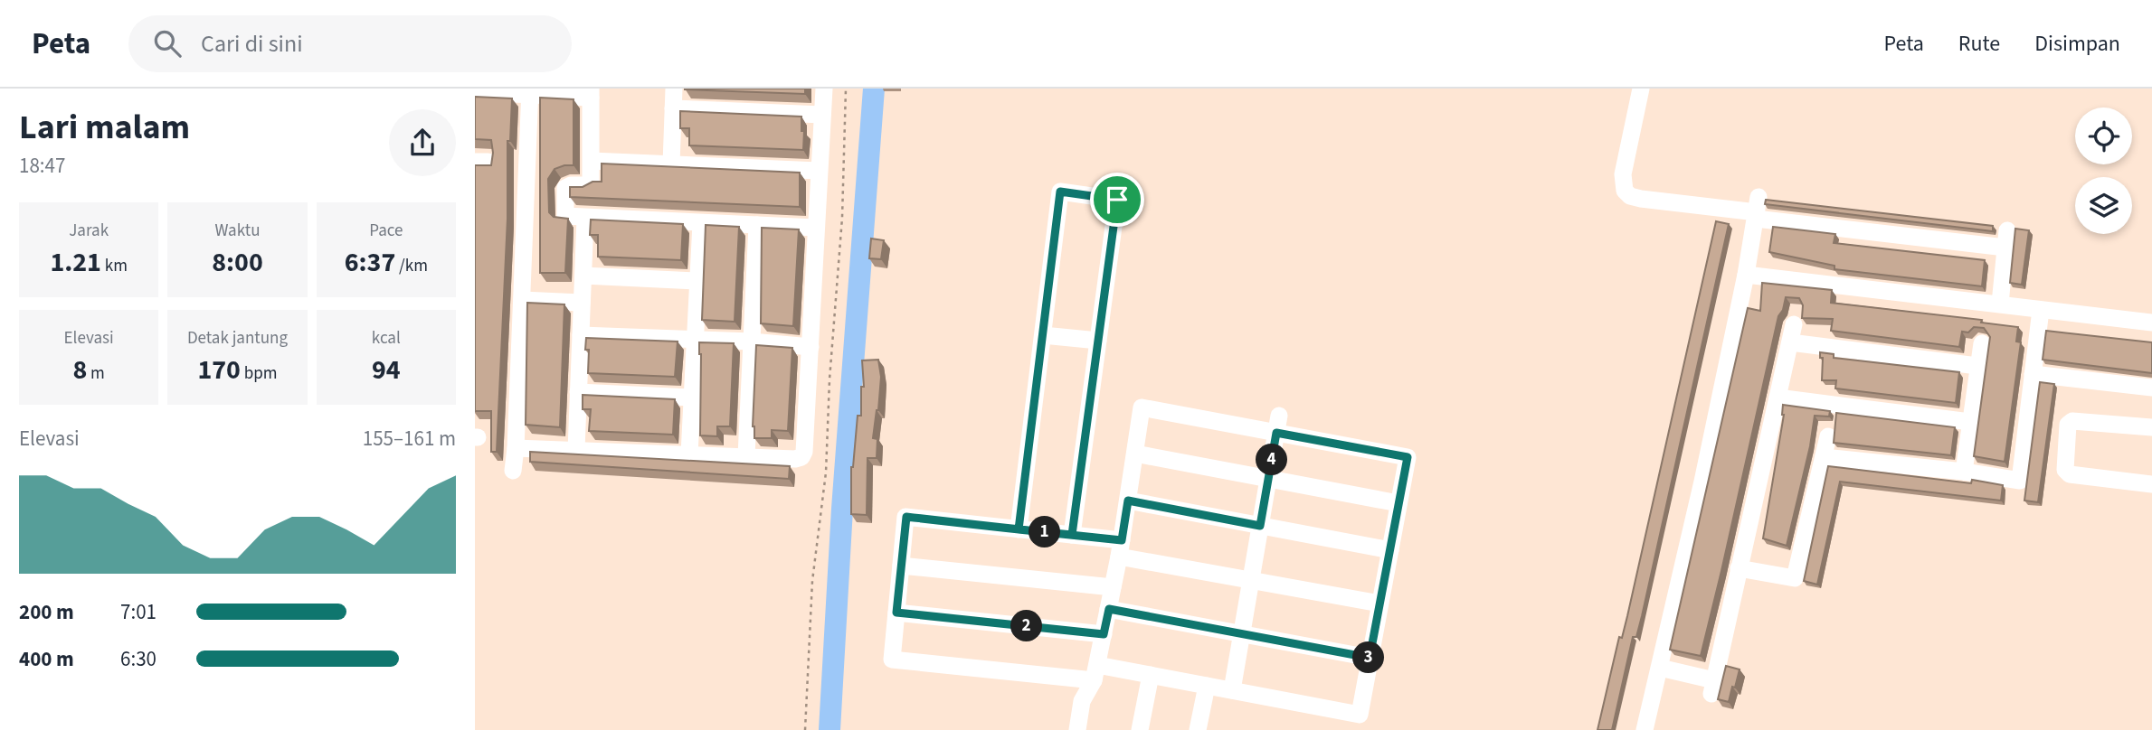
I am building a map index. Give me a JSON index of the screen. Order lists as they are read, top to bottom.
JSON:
{
  "page": {
    "header": "Peta",
    "search": "Cari di sini",
    "nav": ["Peta", "Rute", "Disimpan"],
    "heading": ["Lari malam", "18:47"],
    "stats": [
      ["Jarak", "1.21 km"],
      ["Waktu", "8:00"],
      ["Pace", "6:37 /km"],
      ["Elevasi", "8 m"],
      ["Detak jantung", "170 bpm"],
      ["kcal", "94"]
    ],
    "chart": ["Elevasi", "155–161 m"],
    "pins": [
      "4",
      "1",
      "2",
      "3"
    ],
    "list": [
      {
        "name": "200 m",
        "note": "7:01"
      },
      {
        "name": "400 m",
        "note": "6:30"
      }
    ]
  }
}
